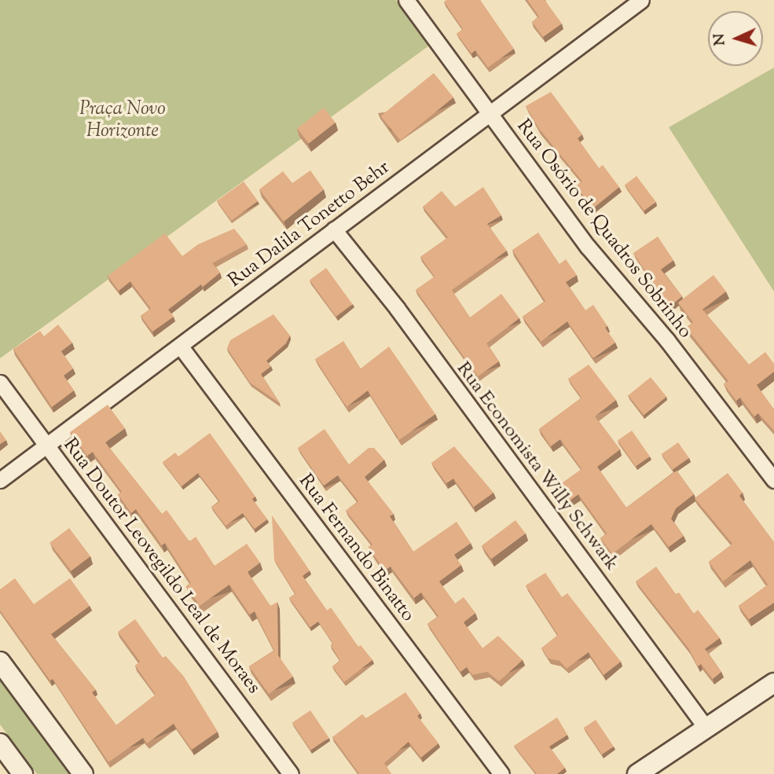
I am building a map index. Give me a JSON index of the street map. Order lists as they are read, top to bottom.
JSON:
{
  "streets": {
    "street": [
      "Rua Dalila Tonetto Behr",
      "Rua Osório de Quadros Sobrinho",
      "Rua Economista Willy Schwark",
      "Rua Fernando Binatto",
      "Rua Doutor Leovegildo Leal de Moraes"
    ]
  },
  "crossings": [
    ["Rua Dalila Tonetto Behr", "Rua Osório de Quadros Sobrinho"],
    ["Rua Dalila Tonetto Behr", "Rua Economista Willy Schwark"],
    ["Rua Dalila Tonetto Behr", "Rua Fernando Binatto"],
    ["Rua Dalila Tonetto Behr", "Rua Doutor Leovegildo Leal de Moraes"]
  ],
  "parks": ["Praça Novo Horizonte"],
  "north": "left"
}
